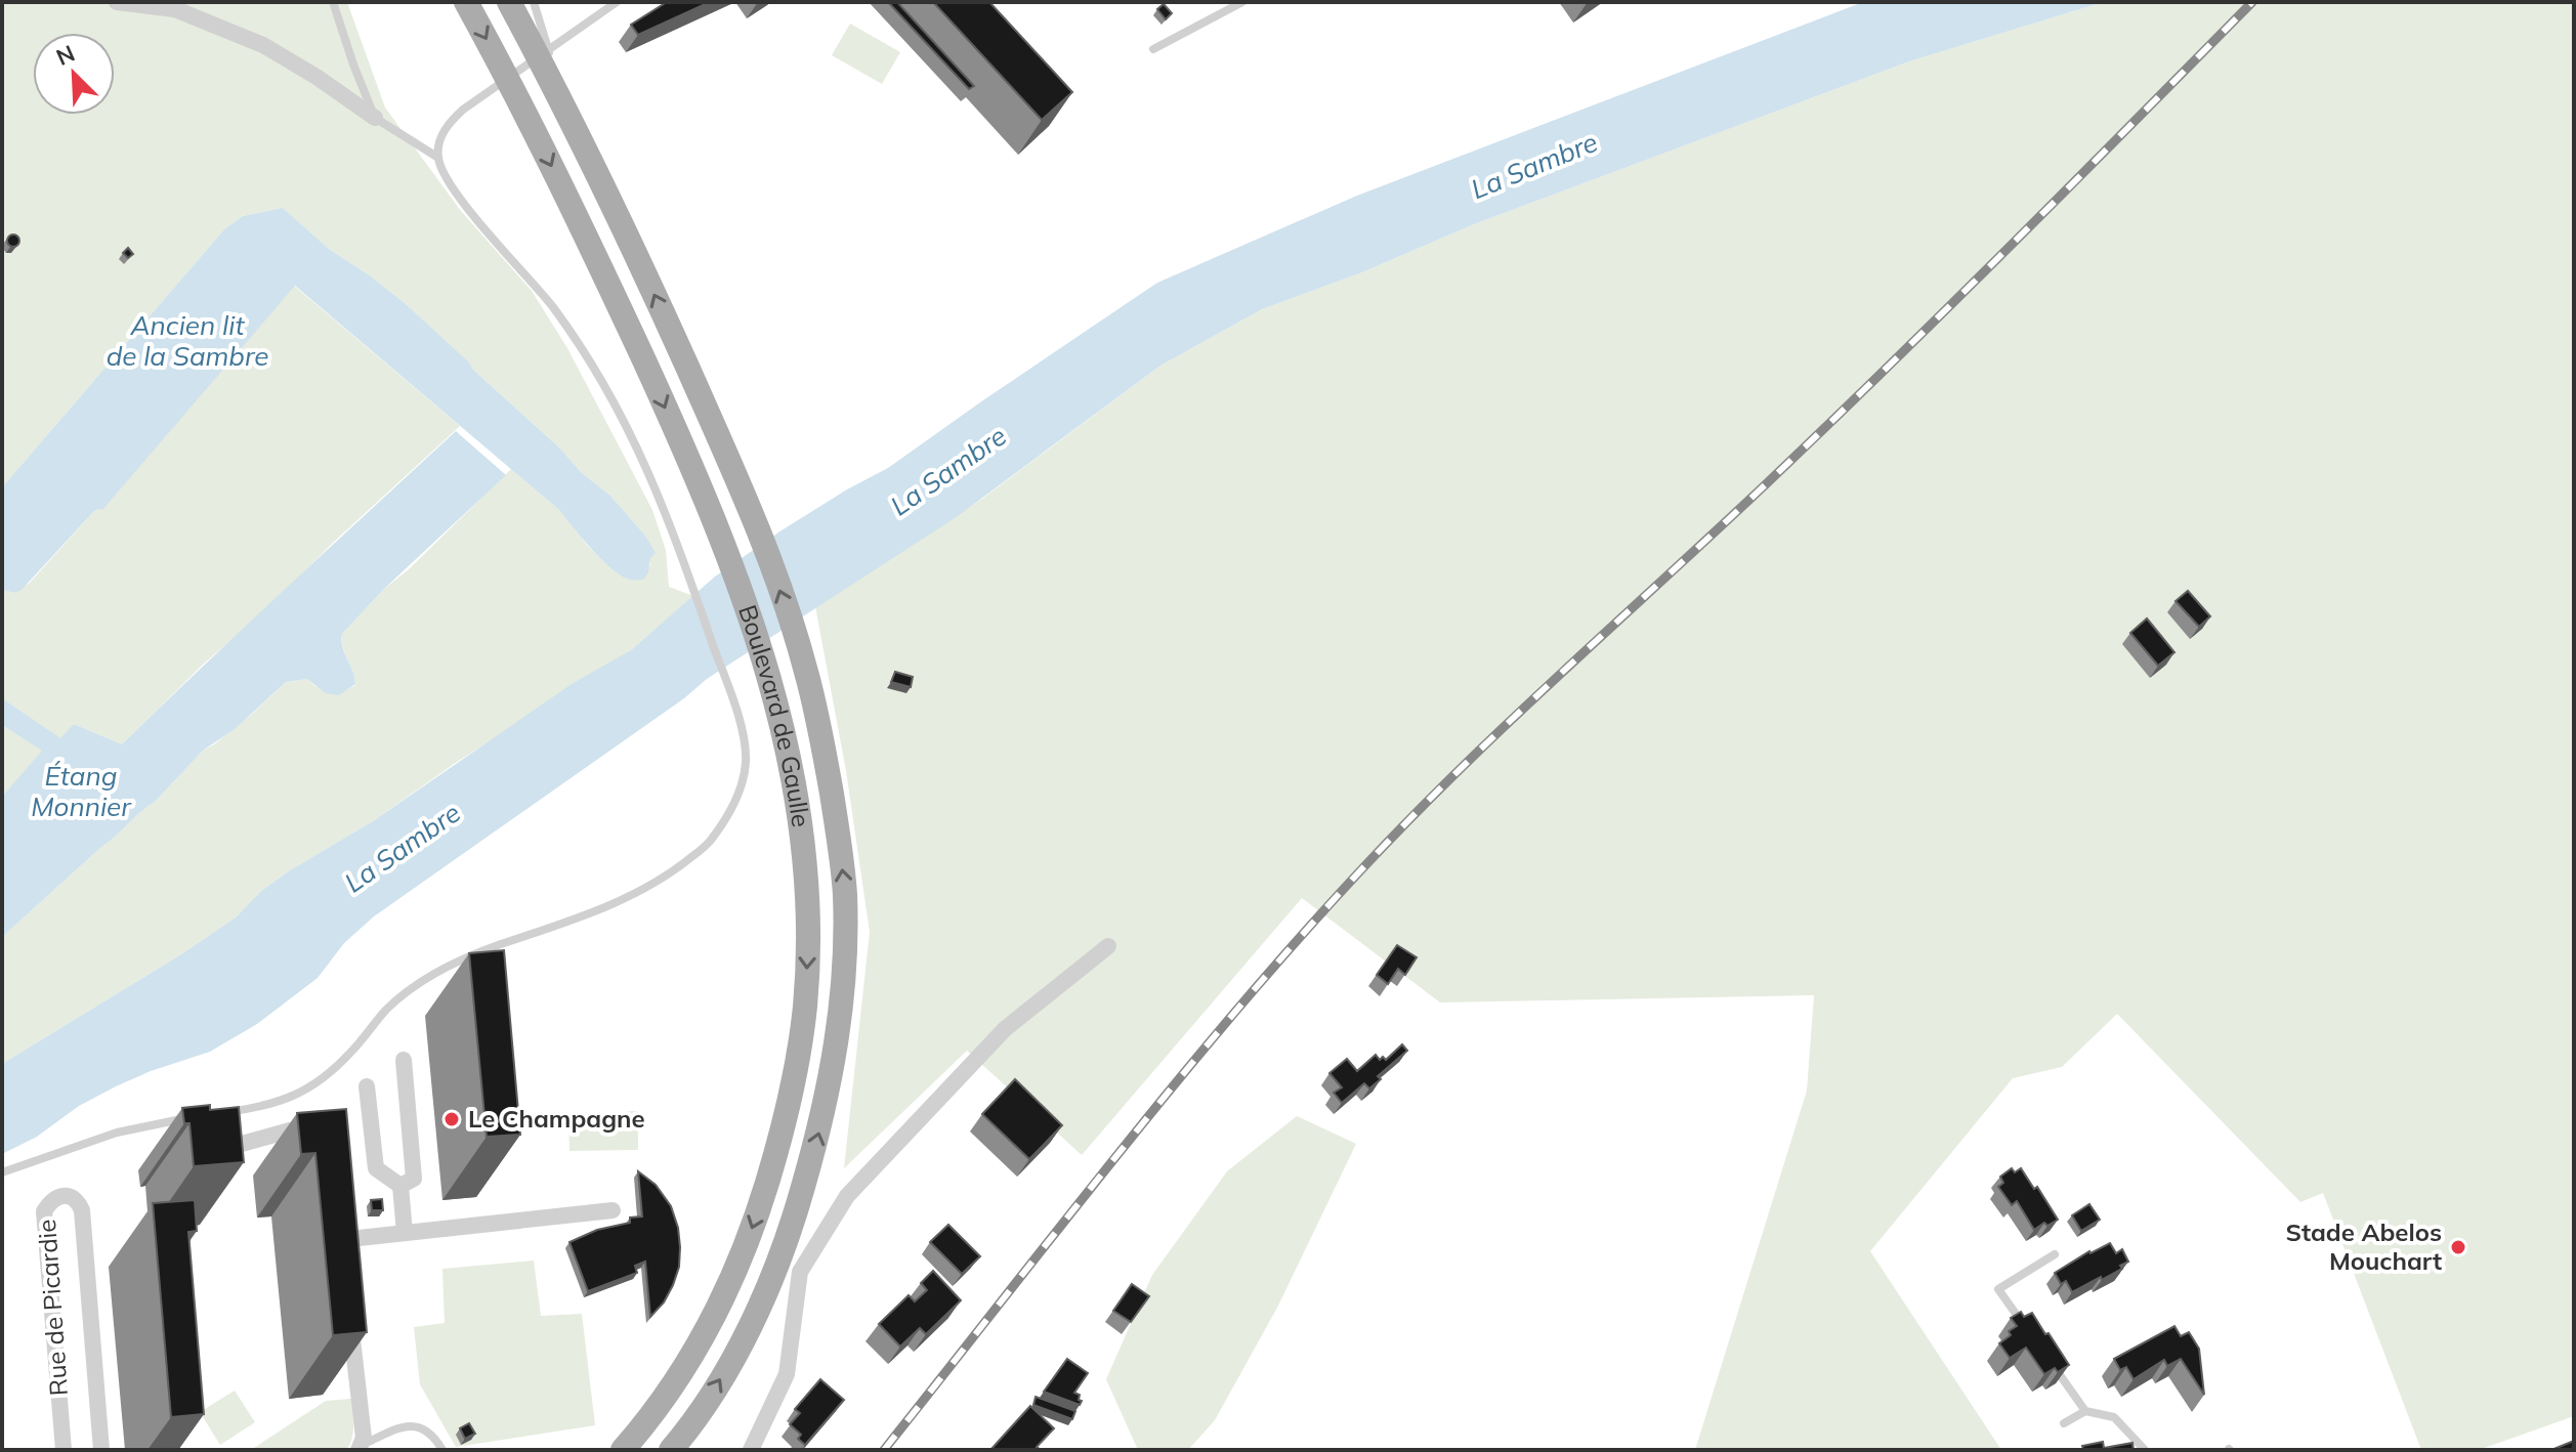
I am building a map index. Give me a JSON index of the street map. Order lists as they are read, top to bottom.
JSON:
{
  "streets": {
    "main road": ["Boulevard de Gaulle"],
    "street": ["Rue de Picardie"]
  },
  "water": ["La Sambre", "Ancien lit de la Sambre", "Étang Monnier"],
  "places": ["Le Champagne", "Stade Abelos Mouchart"],
  "north": "top left"
}
